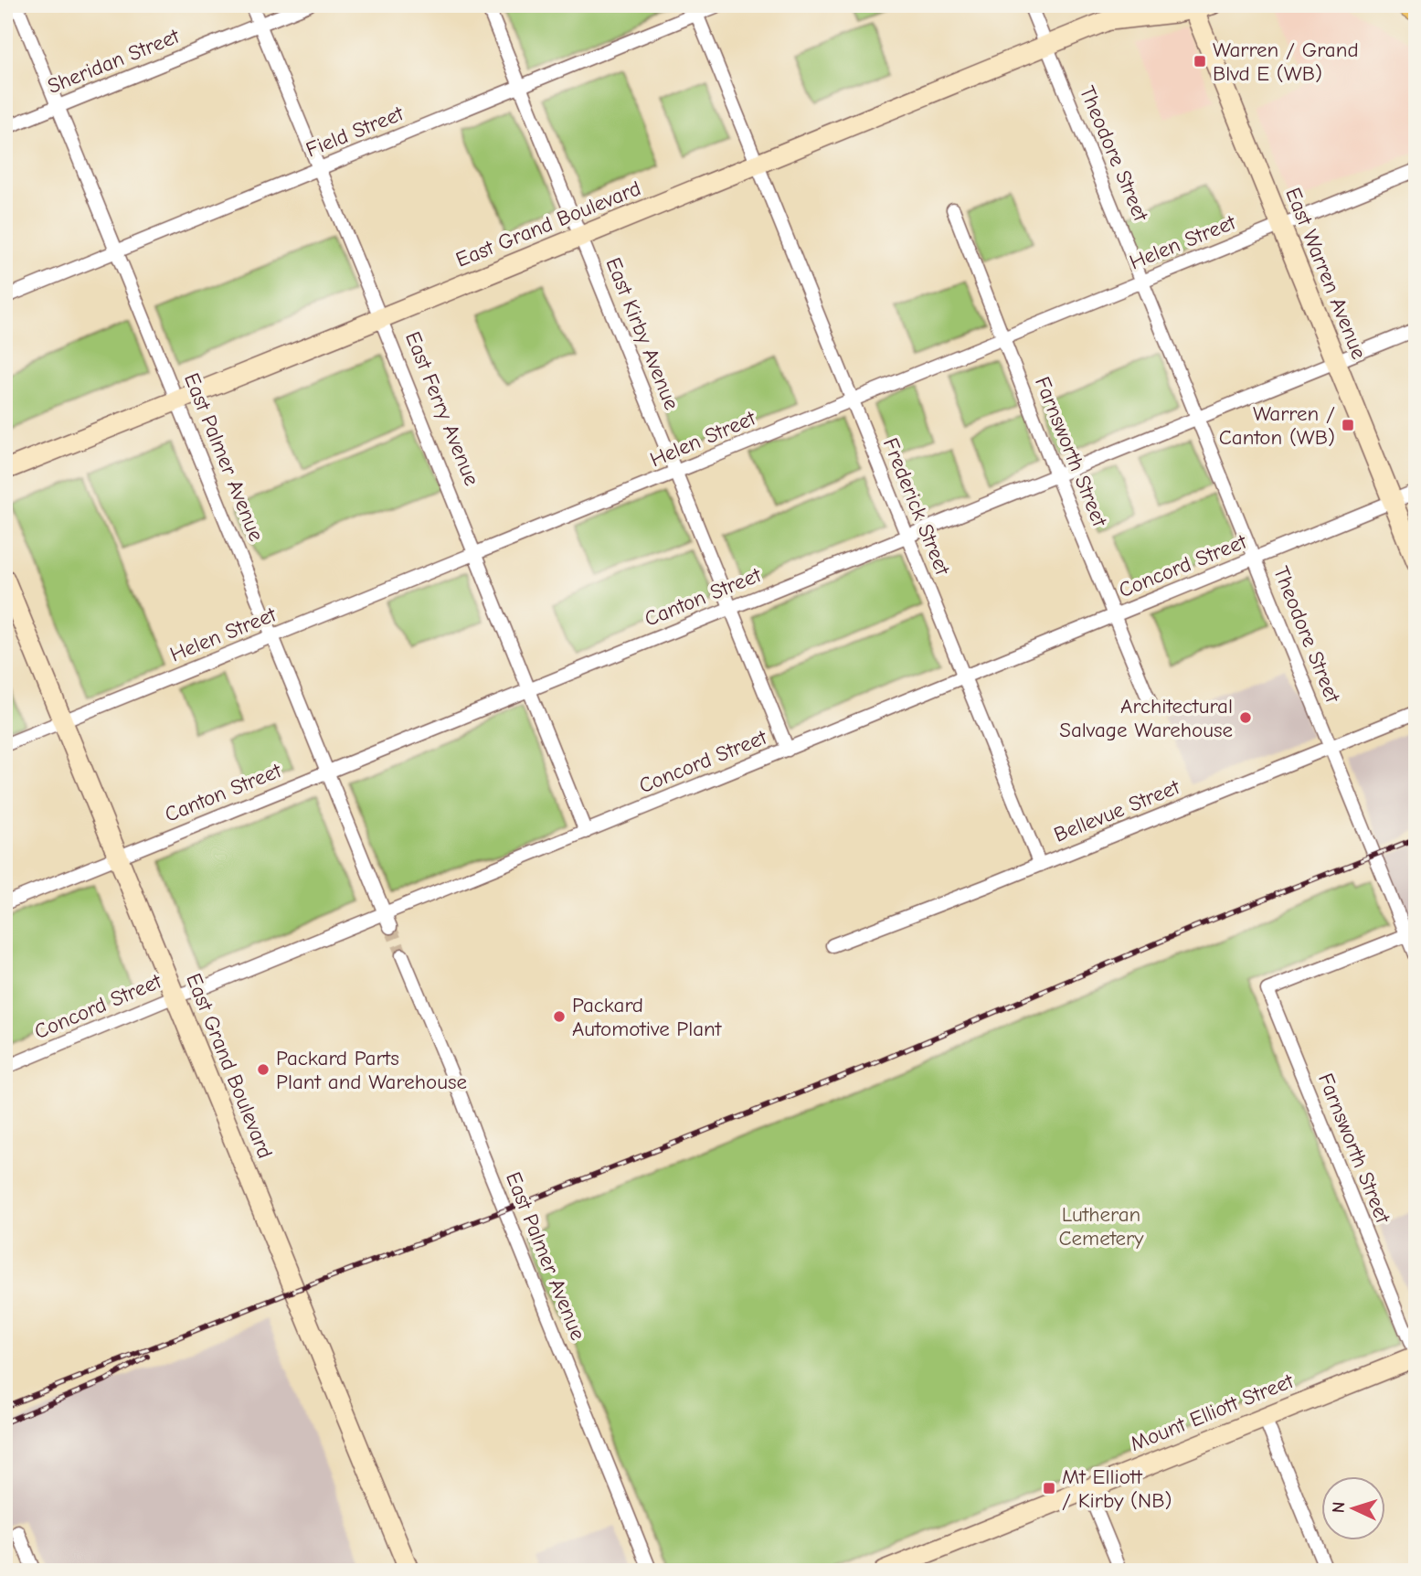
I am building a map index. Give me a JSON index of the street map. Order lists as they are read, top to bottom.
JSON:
{
  "streets": {
    "main road": ["East Grand Boulevard", "East Warren Avenue", "Mount Elliott Street"],
    "street": [
      "Sheridan Street",
      "Field Street",
      "Theodore Street",
      "Helen Street",
      "East Kirby Avenue",
      "East Ferry Avenue",
      "Farnsworth Street",
      "East Palmer Avenue",
      "Frederick Street",
      "Concord Street",
      "Canton Street",
      "Bellevue Street"
    ]
  },
  "crossings": [
    ["Sheridan Street", "East Ferry Avenue"],
    ["Sheridan Street", "East Palmer Avenue"],
    ["Field Street", "East Kirby Avenue"],
    ["Field Street", "East Ferry Avenue"],
    ["Field Street", "East Palmer Avenue"],
    ["Field Street", "Frederick Street"],
    ["Theodore Street", "East Grand Boulevard"],
    ["Theodore Street", "Helen Street"],
    ["Theodore Street", "Farnsworth Street"],
    ["Theodore Street", "Concord Street"],
    ["Theodore Street", "Canton Street"],
    ["Theodore Street", "Bellevue Street"],
    ["East Grand Boulevard", "Helen Street"],
    ["East Grand Boulevard", "East Warren Avenue"],
    ["East Grand Boulevard", "East Kirby Avenue"],
    ["East Grand Boulevard", "East Ferry Avenue"],
    ["East Grand Boulevard", "East Palmer Avenue"],
    ["East Grand Boulevard", "Frederick Street"],
    ["East Grand Boulevard", "Concord Street"],
    ["East Grand Boulevard", "Canton Street"],
    ["Helen Street", "East Warren Avenue"],
    ["Helen Street", "East Kirby Avenue"],
    ["Helen Street", "East Ferry Avenue"],
    ["Helen Street", "Farnsworth Street"],
    ["Helen Street", "East Palmer Avenue"],
    ["Helen Street", "Frederick Street"],
    ["East Warren Avenue", "Concord Street"],
    ["East Warren Avenue", "Canton Street"],
    ["East Kirby Avenue", "Concord Street"],
    ["East Kirby Avenue", "Canton Street"],
    ["East Ferry Avenue", "Concord Street"],
    ["East Ferry Avenue", "Canton Street"],
    ["Farnsworth Street", "Concord Street"],
    ["Farnsworth Street", "Canton Street"],
    ["Farnsworth Street", "Mount Elliott Street"],
    ["East Palmer Avenue", "Concord Street"],
    ["East Palmer Avenue", "Canton Street"],
    ["Frederick Street", "Concord Street"],
    ["Frederick Street", "Canton Street"],
    ["Frederick Street", "Bellevue Street"]
  ],
  "parks": ["Lutheran Cemetery"],
  "places": {
    "transit": ["Warren / Grand Blvd E (WB)", "Warren / Canton (WB)", "Mt Elliott / Kirby (NB)"],
    "other": ["Architectural Salvage Warehouse", "Packard Automotive Plant", "Packard Parts Plant and Warehouse"]
  },
  "north": "left"
}
